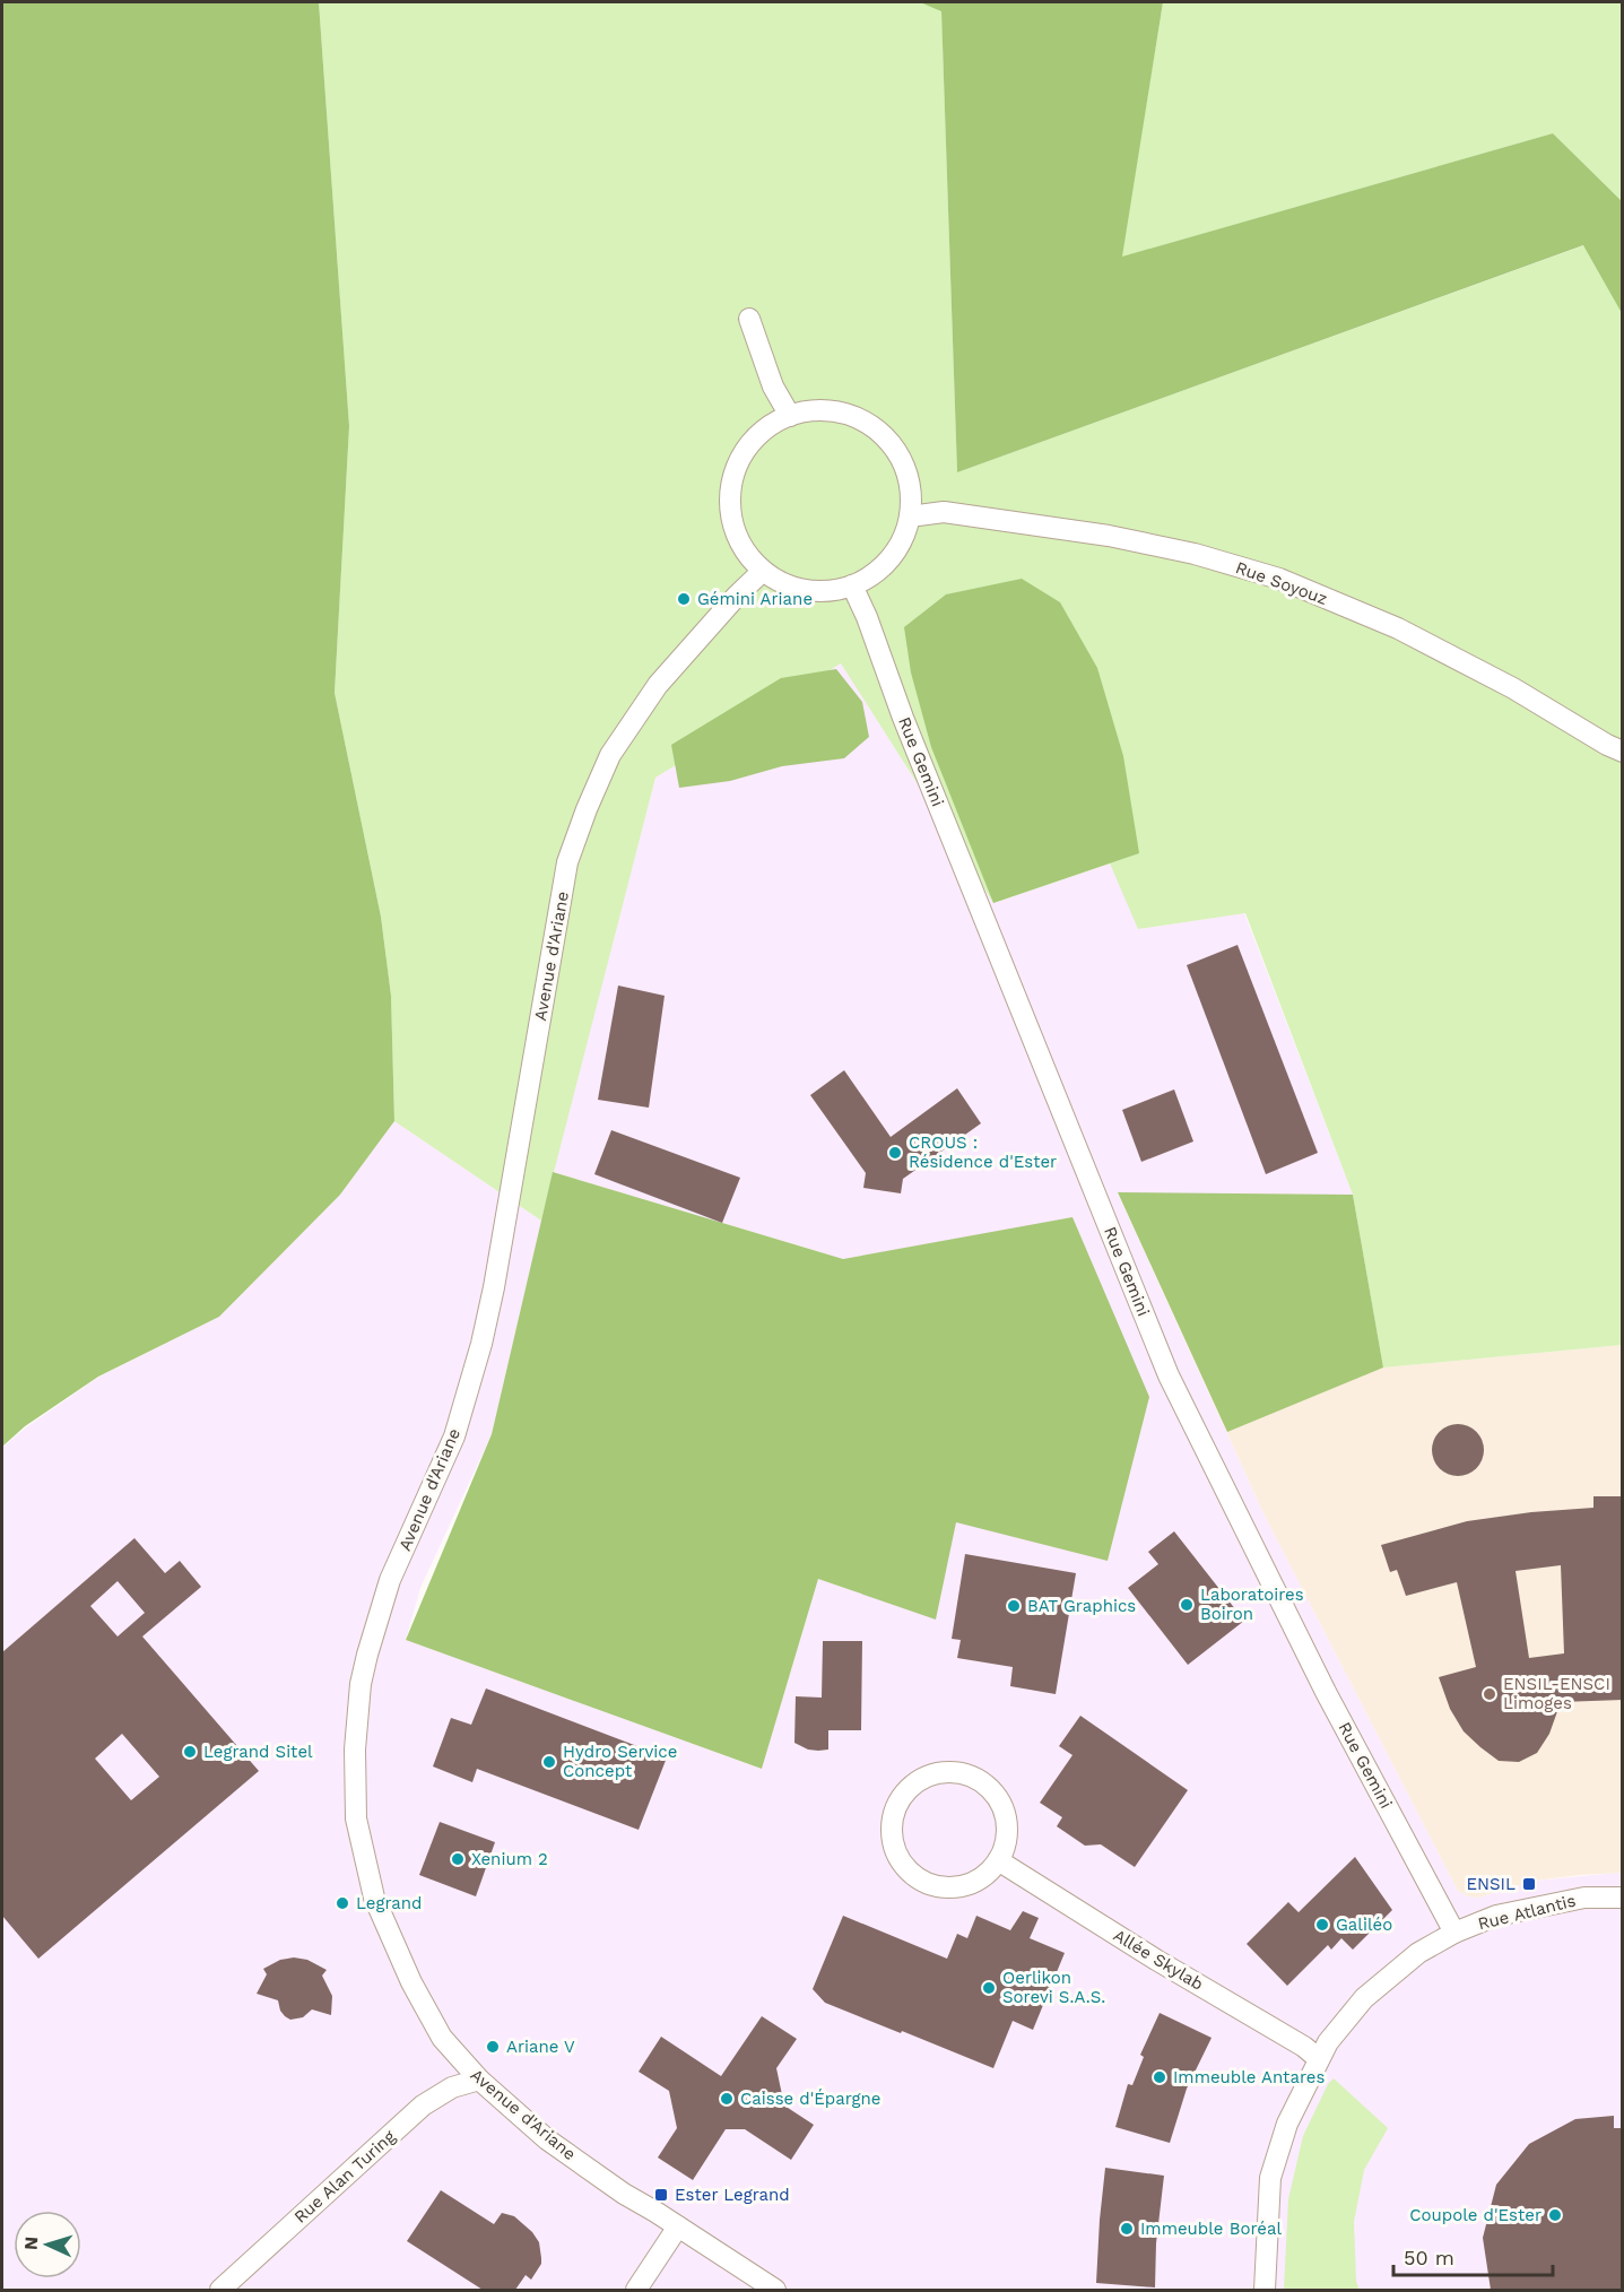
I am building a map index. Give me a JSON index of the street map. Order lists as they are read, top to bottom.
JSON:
{
  "streets": {
    "street": [
      "Rue Soyouz",
      "Rue Gemini",
      "Avenue d'Ariane",
      "Rue Atlantis",
      "Allée Skylab",
      "Rue Alan Turing"
    ]
  },
  "crossings": [
    ["Rue Soyouz", "Rue Gemini"],
    ["Rue Soyouz", "Avenue d'Ariane"],
    ["Rue Gemini", "Avenue d'Ariane"],
    ["Rue Gemini", "Rue Atlantis"],
    ["Avenue d'Ariane", "Rue Alan Turing"],
    ["Rue Atlantis", "Allée Skylab"]
  ],
  "places": {
    "other": [
      "Gémini Ariane",
      "CROUS : Résidence d'Ester",
      "Laboratoires Boiron",
      "BAT Graphics",
      "ENSIL-ENSCI Limoges",
      "Legrand Sitel",
      "Hydro Service Concept",
      "Xenium 2",
      "Legrand",
      "Galiléo",
      "Oerlikon Sorevi S.A.S.",
      "Ariane V",
      "Immeuble Antares",
      "Caisse d'Épargne",
      "Coupole d'Ester",
      "Immeuble Boréal"
    ],
    "transit": ["ENSIL", "Ester Legrand"]
  },
  "scale_bar": "50 m",
  "north": "left"
}
